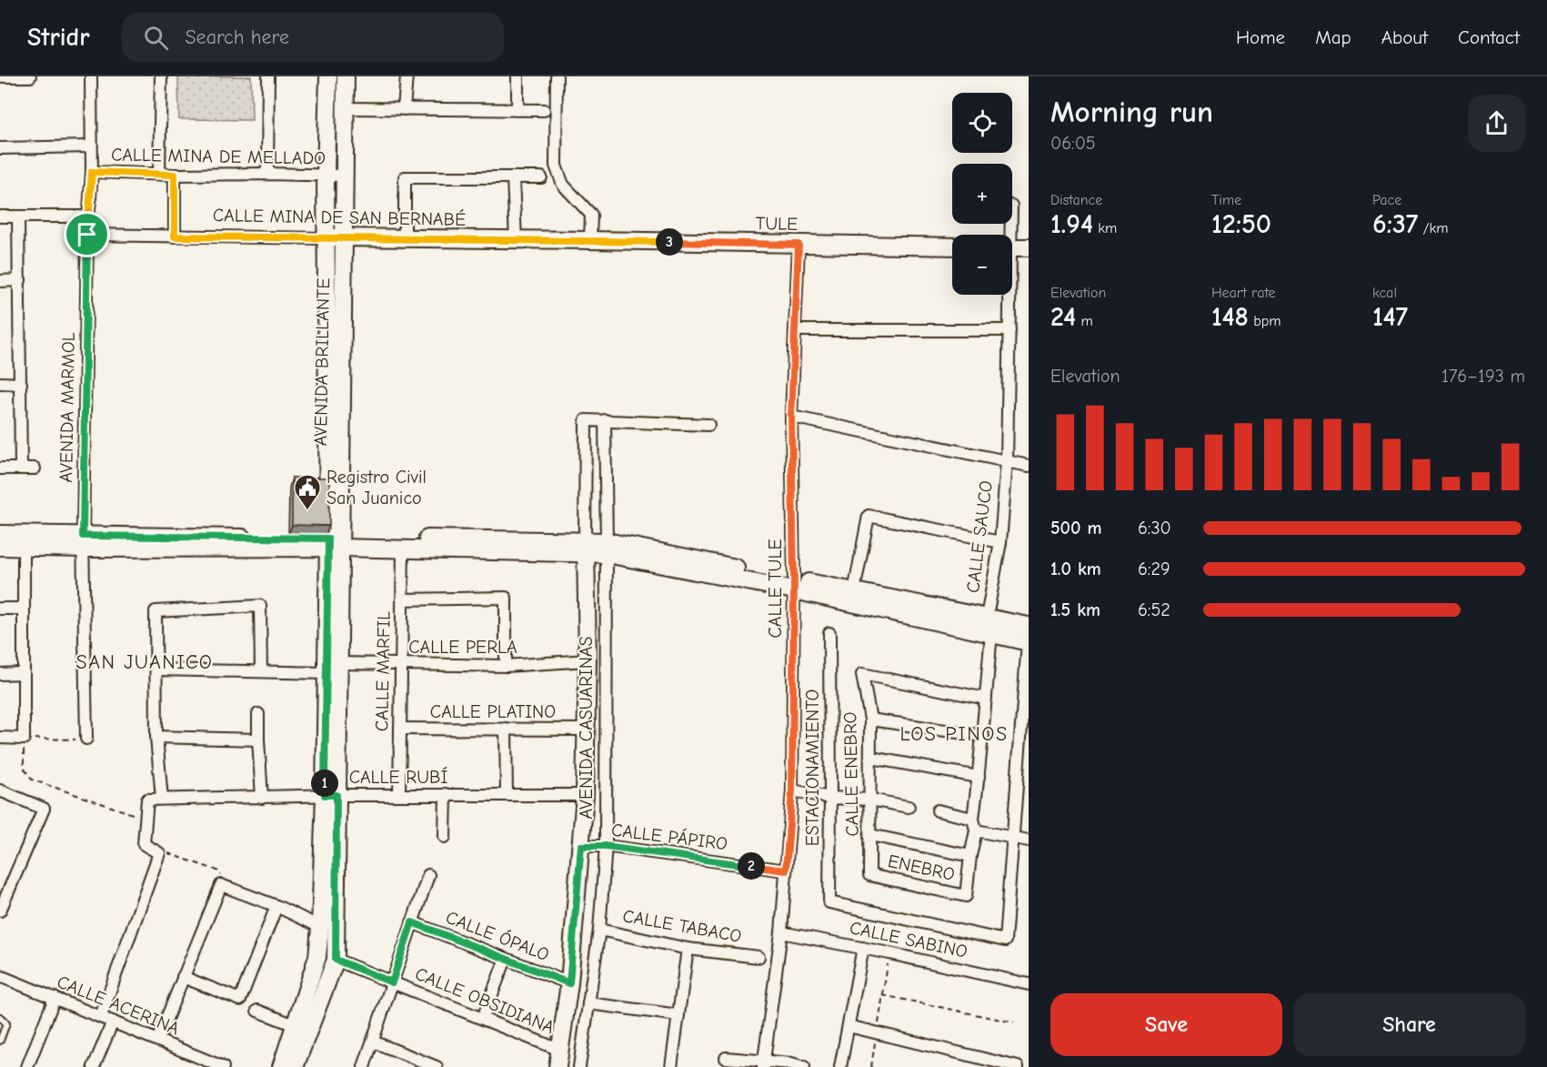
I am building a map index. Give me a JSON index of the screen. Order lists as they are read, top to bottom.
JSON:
{
  "streets": {
    "main road": [
      "CALLE MINA DE SAN BERNABÉ",
      "TULE",
      "AVENIDA BRILLANTE",
      "AVENIDA CASUARINAS"
    ],
    "street": [
      "CALLE MINA DE MELLADO",
      "AVENIDA MARMOL",
      "CALLE SAUCO",
      "CALLE TULE",
      "CALLE PERLA",
      "CALLE MARFIL",
      "CALLE PLATINO",
      "ESTACIONAMIENTO",
      "CALLE ENEBRO",
      "CALLE RUBÍ",
      "CALLE PÁPIRO",
      "ENEBRO",
      "CALLE TABACO",
      "CALLE ÓPALO",
      "CALLE SABINO",
      "CALLE OBSIDIANA",
      "CALLE ACERINA"
    ]
  },
  "crossings": [
    ["CALLE MINA DE MELLADO", "AVENIDA BRILLANTE"],
    ["CALLE MINA DE MELLADO", "AVENIDA MARMOL"],
    ["CALLE MINA DE SAN BERNABÉ", "TULE"],
    ["CALLE MINA DE SAN BERNABÉ", "AVENIDA BRILLANTE"],
    ["CALLE MINA DE SAN BERNABÉ", "AVENIDA MARMOL"],
    ["TULE", "CALLE TULE"],
    ["AVENIDA BRILLANTE", "CALLE PERLA"],
    ["AVENIDA BRILLANTE", "CALLE RUBÍ"],
    ["AVENIDA BRILLANTE", "CALLE OBSIDIANA"],
    ["CALLE TULE", "CALLE PÁPIRO"],
    ["CALLE TULE", "CALLE SABINO"],
    ["CALLE PERLA", "CALLE MARFIL"],
    ["CALLE PERLA", "AVENIDA CASUARINAS"],
    ["CALLE MARFIL", "CALLE PLATINO"],
    ["CALLE MARFIL", "CALLE RUBÍ"],
    ["CALLE PLATINO", "AVENIDA CASUARINAS"],
    ["AVENIDA CASUARINAS", "CALLE RUBÍ"],
    ["AVENIDA CASUARINAS", "CALLE PÁPIRO"],
    ["AVENIDA CASUARINAS", "CALLE TABACO"],
    ["AVENIDA CASUARINAS", "CALLE ÓPALO"],
    ["AVENIDA CASUARINAS", "CALLE OBSIDIANA"],
    ["CALLE ENEBRO", "ENEBRO"]
  ],
  "districts": ["SAN JUANICO", "LOS PINOS"],
  "places": {
    "public building": ["Registro Civil San Juanico"]
  },
  "page": {
    "header": "Stridr",
    "search": "Search here",
    "nav": [
      "Home",
      "Map",
      "About",
      "Contact"
    ],
    "heading": ["Morning run", "06:05"],
    "map_buttons": ["+", "−"],
    "stats": [
      ["Distance", "1.94 km"],
      ["Time", "12:50"],
      ["Pace", "6:37 /km"],
      ["Elevation", "24 m"],
      ["Heart rate", "148 bpm"],
      ["kcal", "147"]
    ],
    "pins": ["3", "1", "2"],
    "chart": ["Elevation", "176–193 m"],
    "list": [
      {
        "name": "500 m",
        "note": "6:30"
      },
      {
        "name": "1.0 km",
        "note": "6:29"
      },
      {
        "name": "1.5 km",
        "note": "6:52"
      }
    ],
    "buttons": ["Save", "Share"]
  }
}
